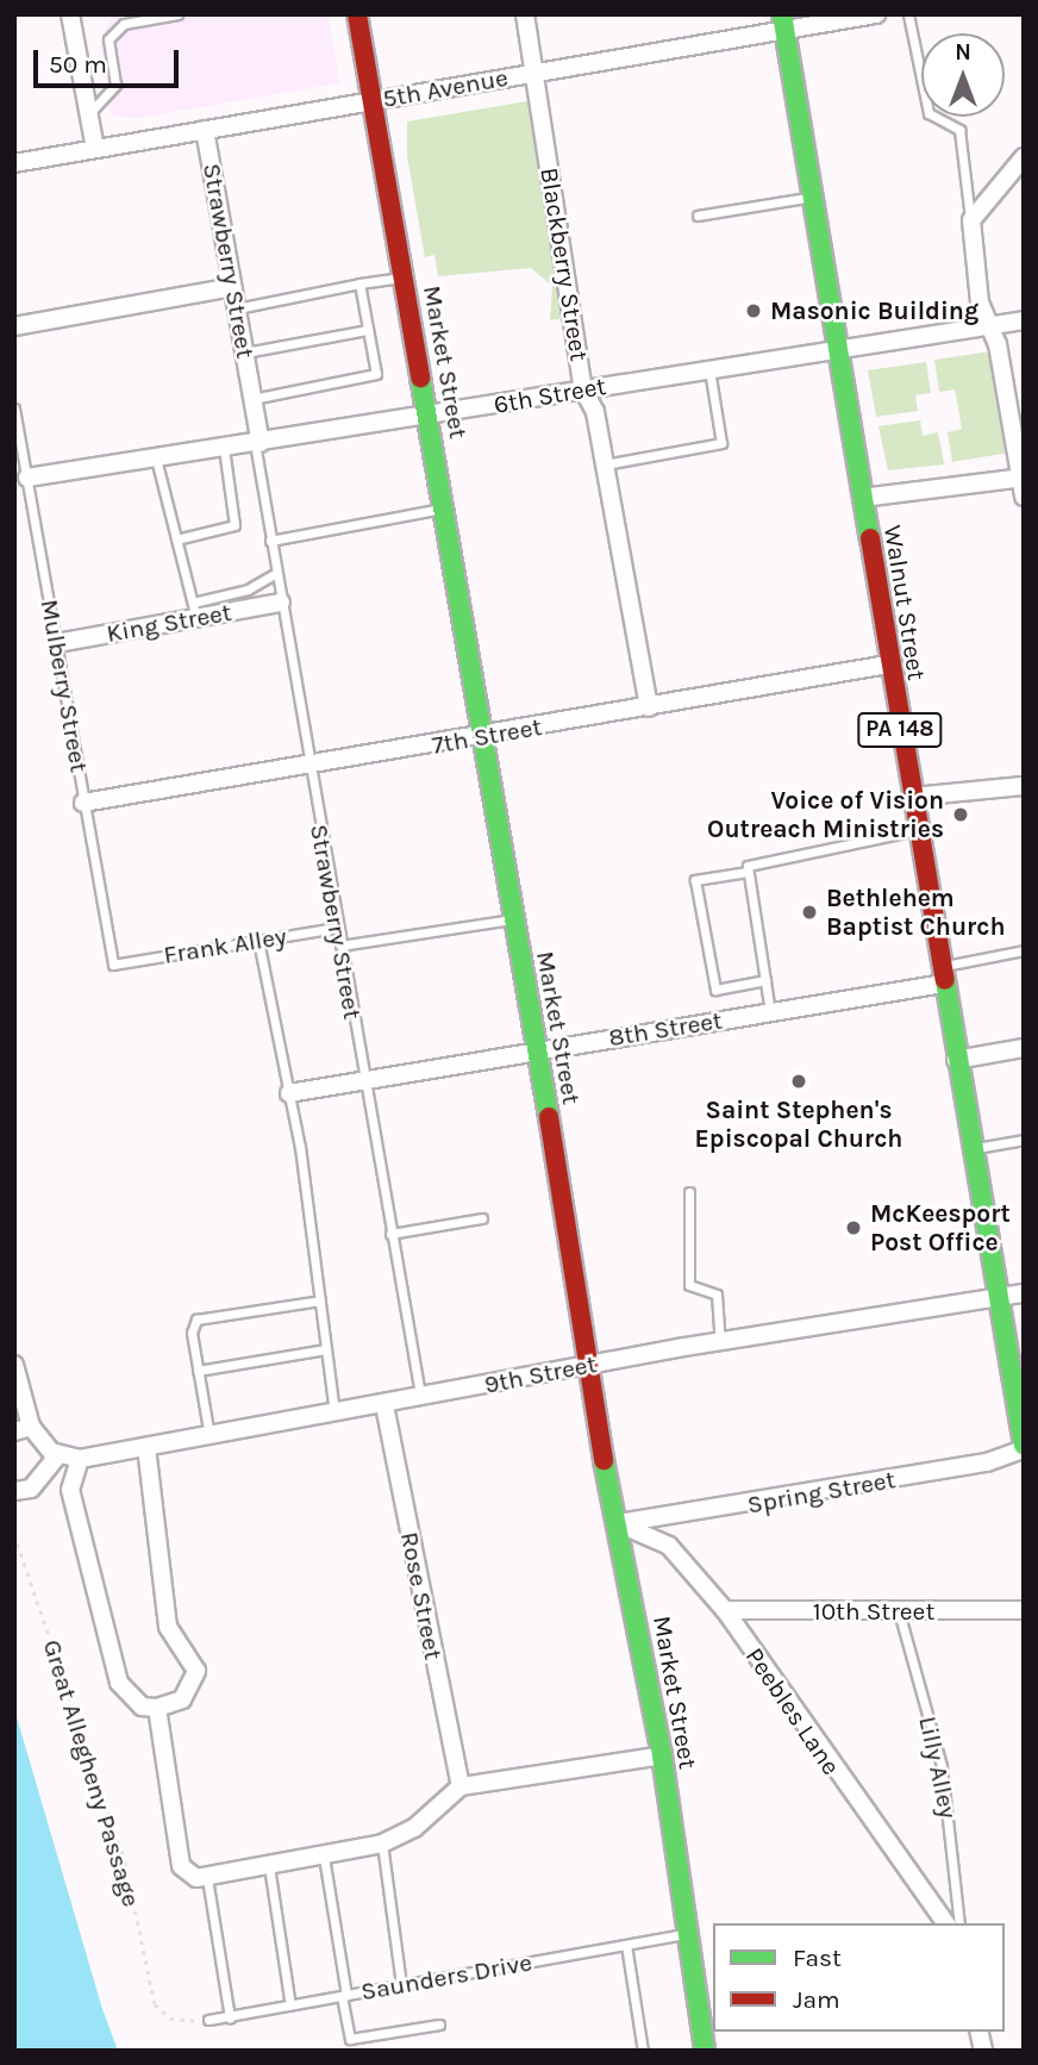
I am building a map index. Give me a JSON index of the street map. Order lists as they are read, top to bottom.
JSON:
{
  "streets": {
    "main road": ["Market Street", "Walnut Street", "PA 148"],
    "street": [
      "5th Avenue",
      "Strawberry Street",
      "Blackberry Street",
      "6th Street",
      "King Street",
      "7th Street",
      "8th Street",
      "9th Street",
      "Spring Street",
      "Rose Street",
      "10th Street",
      "Peebles Lane"
    ],
    "lane": [
      "Mulberry Street",
      "Frank Alley",
      "Lilly Alley",
      "Saunders Drive"
    ],
    "path": ["Great Allegheny Passage"]
  },
  "crossings": [
    ["5th Avenue", "Strawberry Street"],
    ["5th Avenue", "Blackberry Street"],
    ["5th Avenue", "Market Street"],
    ["5th Avenue", "Walnut Street"],
    ["Strawberry Street", "6th Street"],
    ["Strawberry Street", "King Street"],
    ["Strawberry Street", "7th Street"],
    ["Strawberry Street", "Frank Alley"],
    ["Strawberry Street", "8th Street"],
    ["Strawberry Street", "9th Street"],
    ["Blackberry Street", "6th Street"],
    ["Blackberry Street", "7th Street"],
    ["Market Street", "6th Street"],
    ["Market Street", "7th Street"],
    ["Market Street", "8th Street"],
    ["Market Street", "9th Street"],
    ["Market Street", "Spring Street"],
    ["Market Street", "Peebles Lane"],
    ["Market Street", "Saunders Drive"],
    ["6th Street", "Walnut Street"],
    ["6th Street", "Mulberry Street"],
    ["Walnut Street", "7th Street"],
    ["Walnut Street", "8th Street"],
    ["Walnut Street", "9th Street"],
    ["Walnut Street", "Spring Street"],
    ["King Street", "Mulberry Street"],
    ["Mulberry Street", "7th Street"],
    ["Mulberry Street", "Frank Alley"],
    ["9th Street", "Rose Street"],
    ["Spring Street", "Peebles Lane"],
    ["10th Street", "Peebles Lane"],
    ["10th Street", "Lilly Alley"],
    ["Great Allegheny Passage", "Saunders Drive"]
  ],
  "places": [
    "Masonic Building",
    "Voice of Vision Outreach Ministries",
    "Bethlehem Baptist Church",
    "Saint Stephen's Episcopal Church",
    "McKeesport Post Office"
  ],
  "legend": ["Fast", "Jam"],
  "scale_bar": "50 m",
  "north": "top"
}
